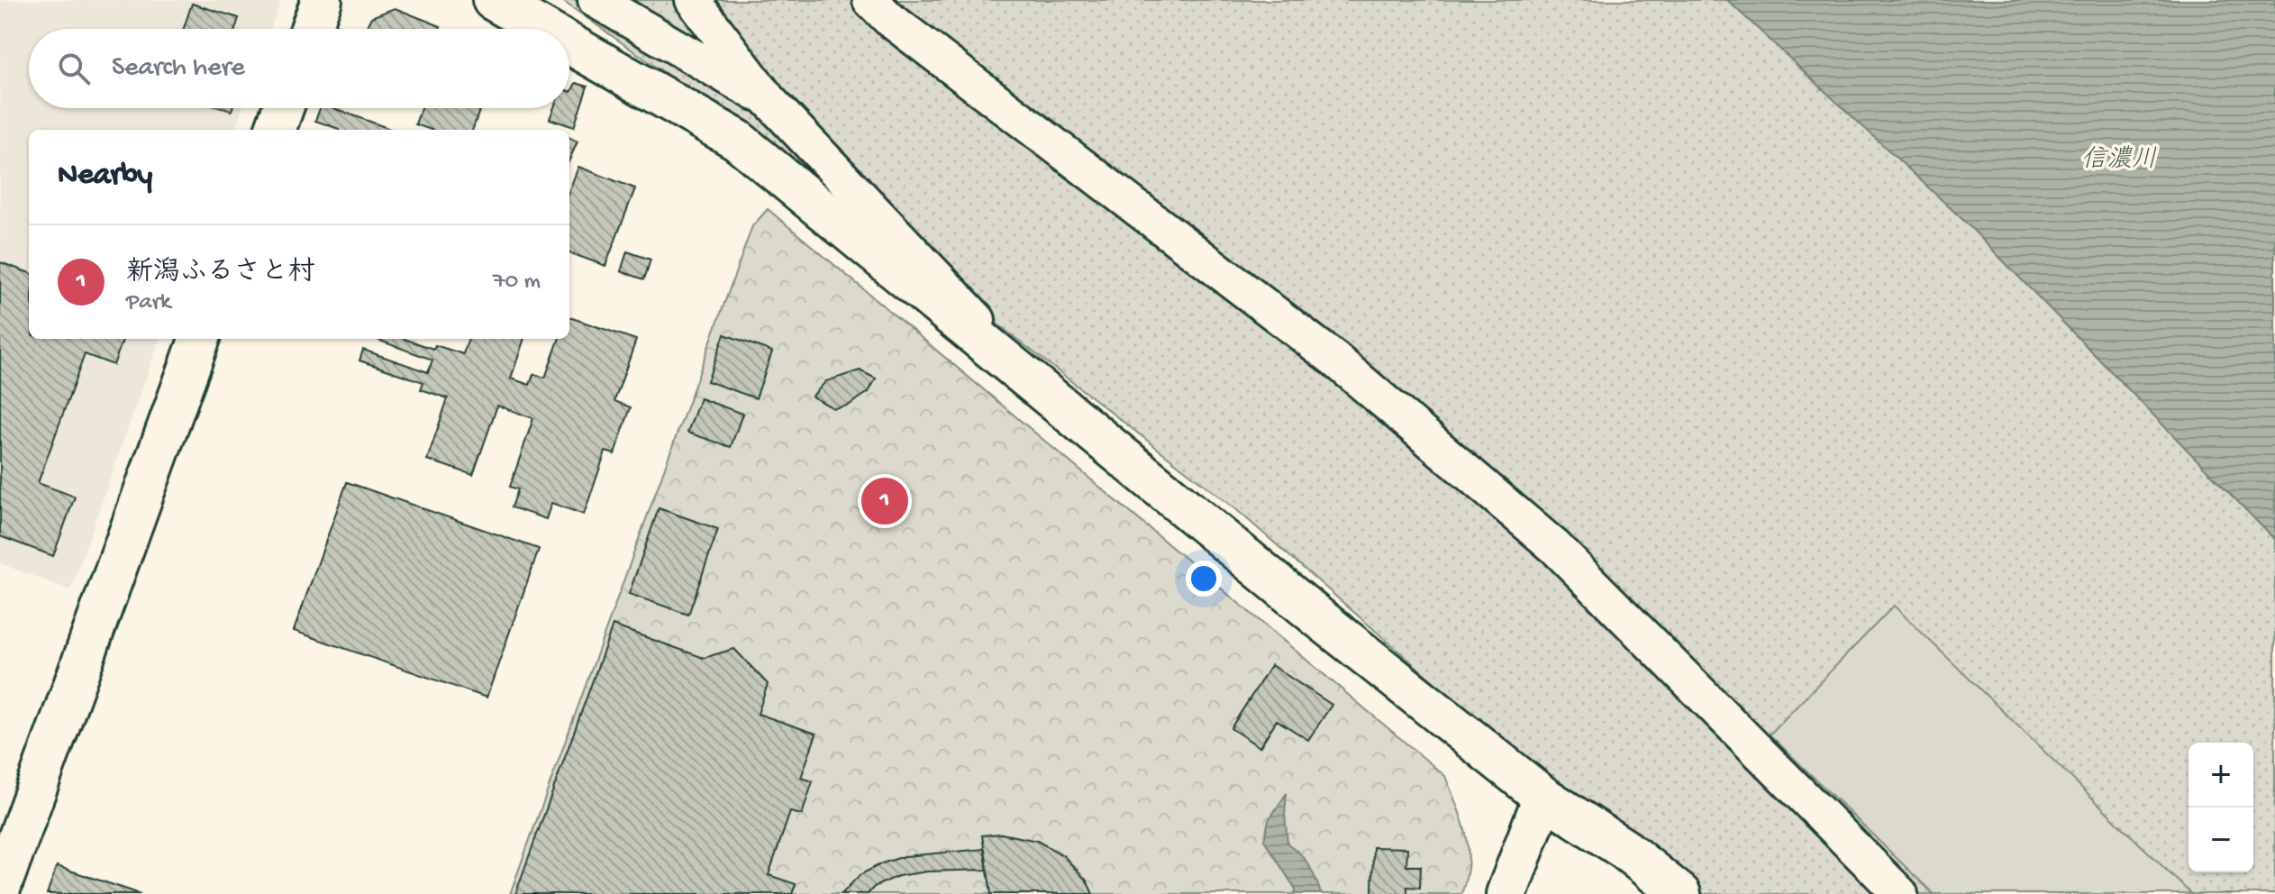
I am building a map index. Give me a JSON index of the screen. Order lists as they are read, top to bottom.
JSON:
{
  "water": ["信濃川"],
  "page": {
    "search": "Search here",
    "heading": "Nearby",
    "list": [
      {
        "mark": "1",
        "name": "新潟ふるさと村",
        "note": "Park",
        "value": "70 m"
      }
    ],
    "pins": "1",
    "map_buttons": ["+", "−"]
  }
}
